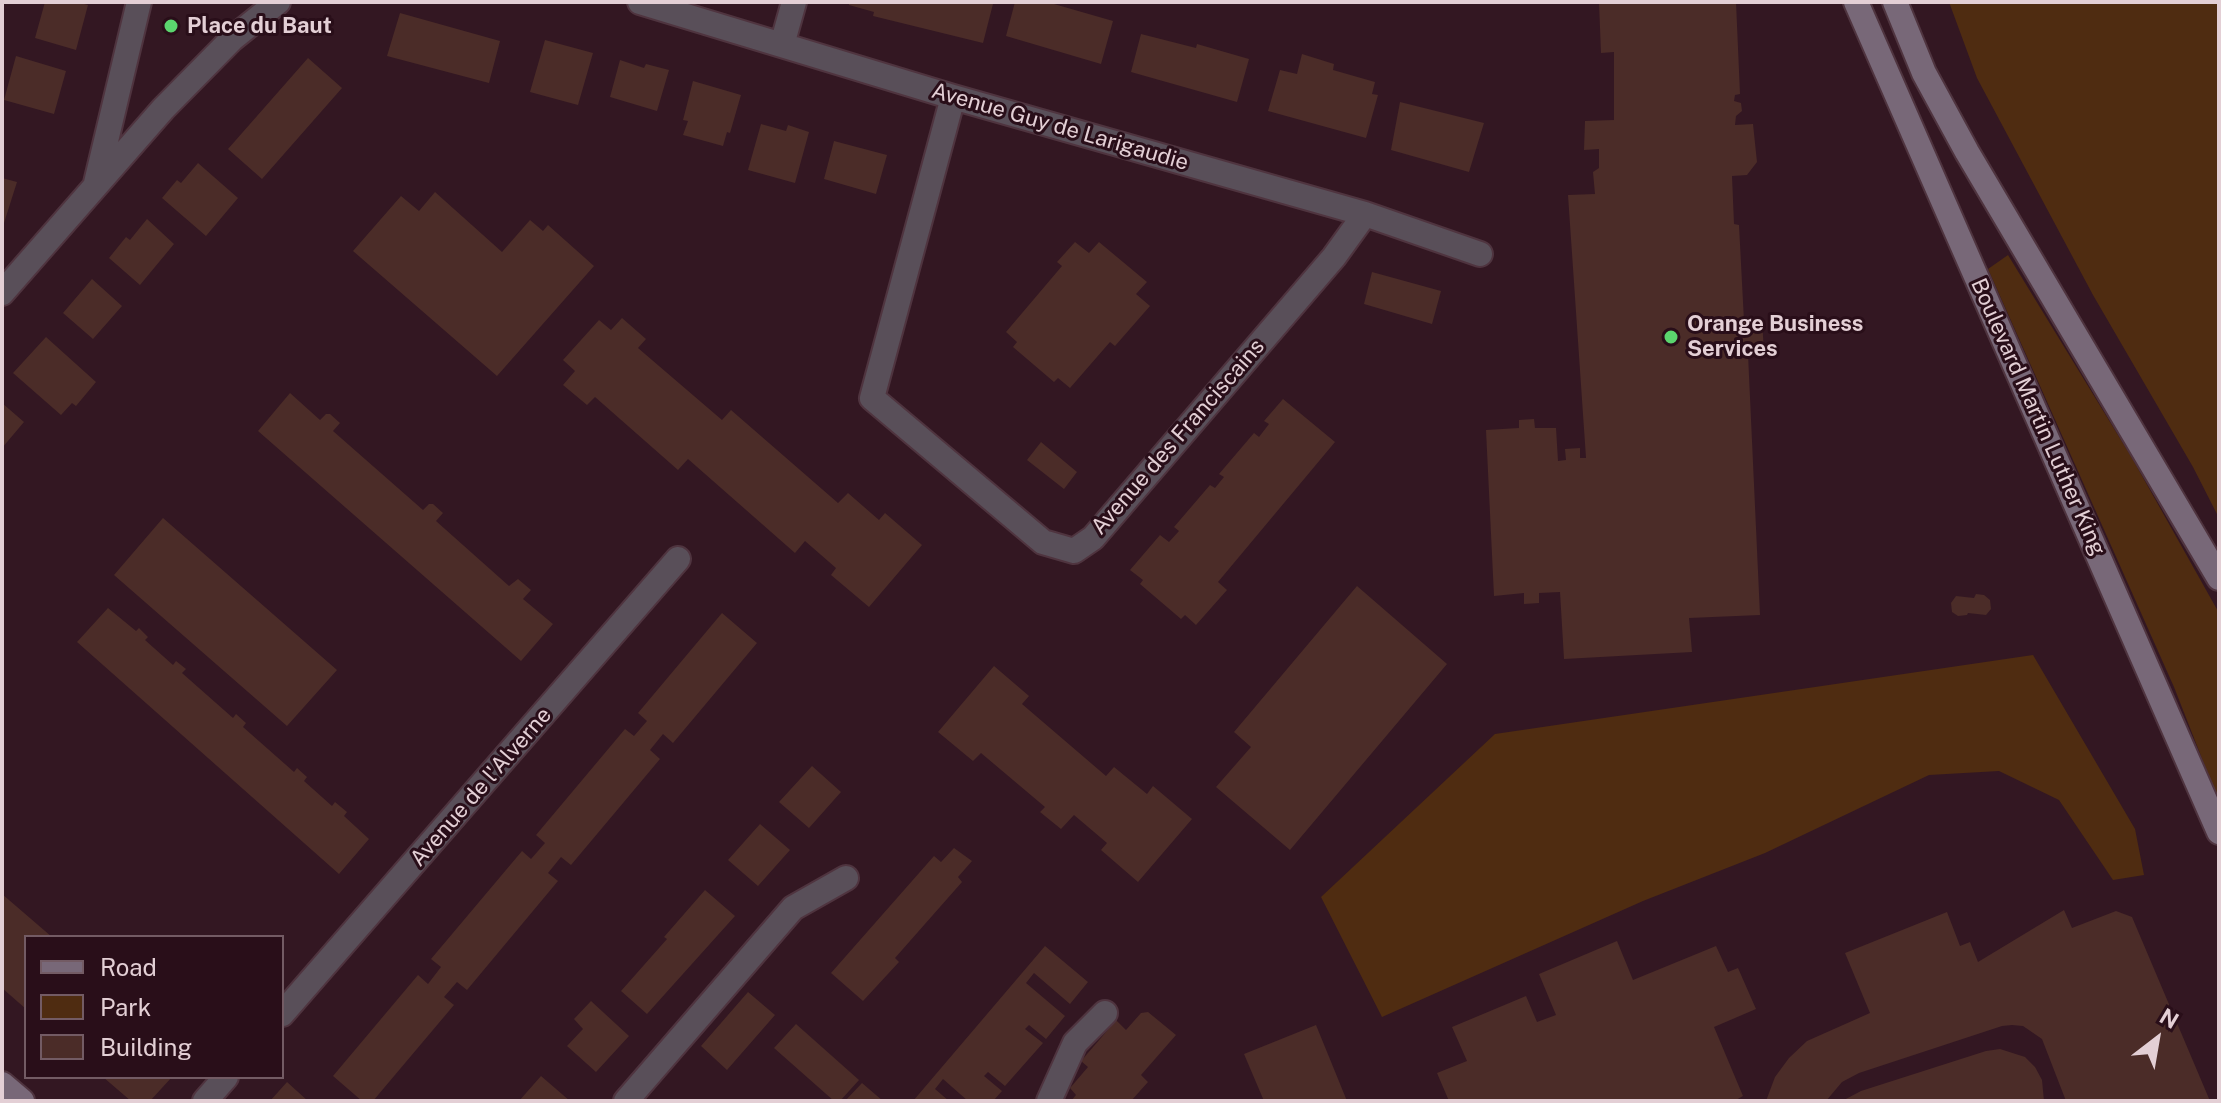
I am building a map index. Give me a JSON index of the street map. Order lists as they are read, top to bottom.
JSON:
{
  "streets": {
    "main road": ["Boulevard Martin Luther King"],
    "street": ["Avenue Guy de Larigaudie", "Avenue des Franciscains", "Avenue de l'Alverne"]
  },
  "crossings": [
    ["Avenue Guy de Larigaudie", "Avenue des Franciscains"]
  ],
  "places": ["Place du Baut", "Orange Business Services"],
  "legend": ["Road", "Park", "Building"],
  "north": "top right"
}
